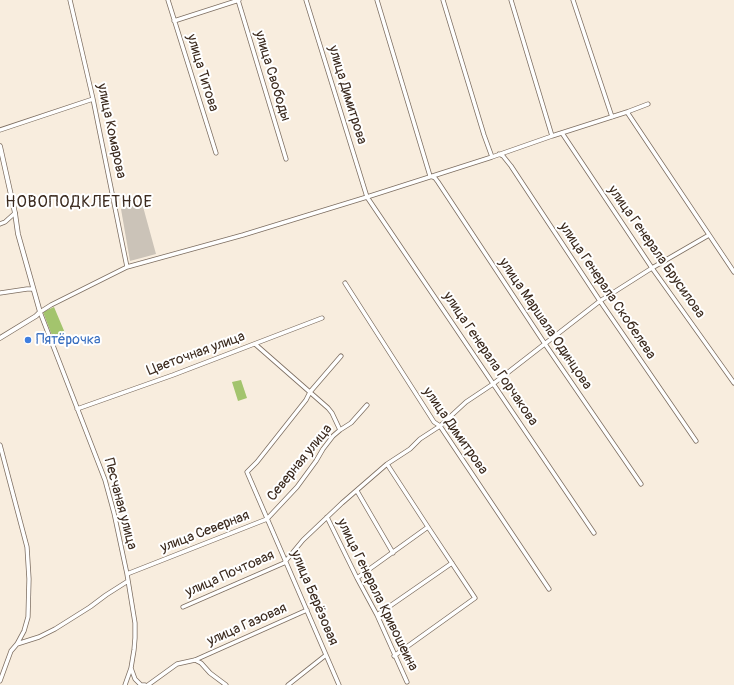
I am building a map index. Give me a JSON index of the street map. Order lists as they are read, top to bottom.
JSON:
{
  "streets": {
    "street": [
      "улица Титова",
      "улица Свободы",
      "улица Димитрова",
      "улица Комарова",
      "улица Генерала Брусилова",
      "улица Генерала Скобелева",
      "улица Маршала Одинцова",
      "Цветочная улица",
      "улица Генерала Горчакова",
      "Северная улица",
      "Песчаная улица",
      "улица Северная",
      "улица Почтовая",
      "улица Генерала Кривошеина",
      "улица Берёзовая",
      "улица Газовая"
    ]
  },
  "crossings": [
    ["улица Димитрова", "улица Генерала Горчакова"],
    ["Цветочная улица", "Песчаная улица"],
    ["Северная улица", "улица Северная"],
    ["Северная улица", "улица Берёзовая"],
    ["Песчаная улица", "улица Северная"],
    ["улица Северная", "улица Берёзовая"],
    ["улица Почтовая", "улица Берёзовая"],
    ["улица Берёзовая", "улица Газовая"]
  ],
  "districts": ["НОВОПОДКЛЕТНОЕ"],
  "places": ["Пятёрочка"]
}
